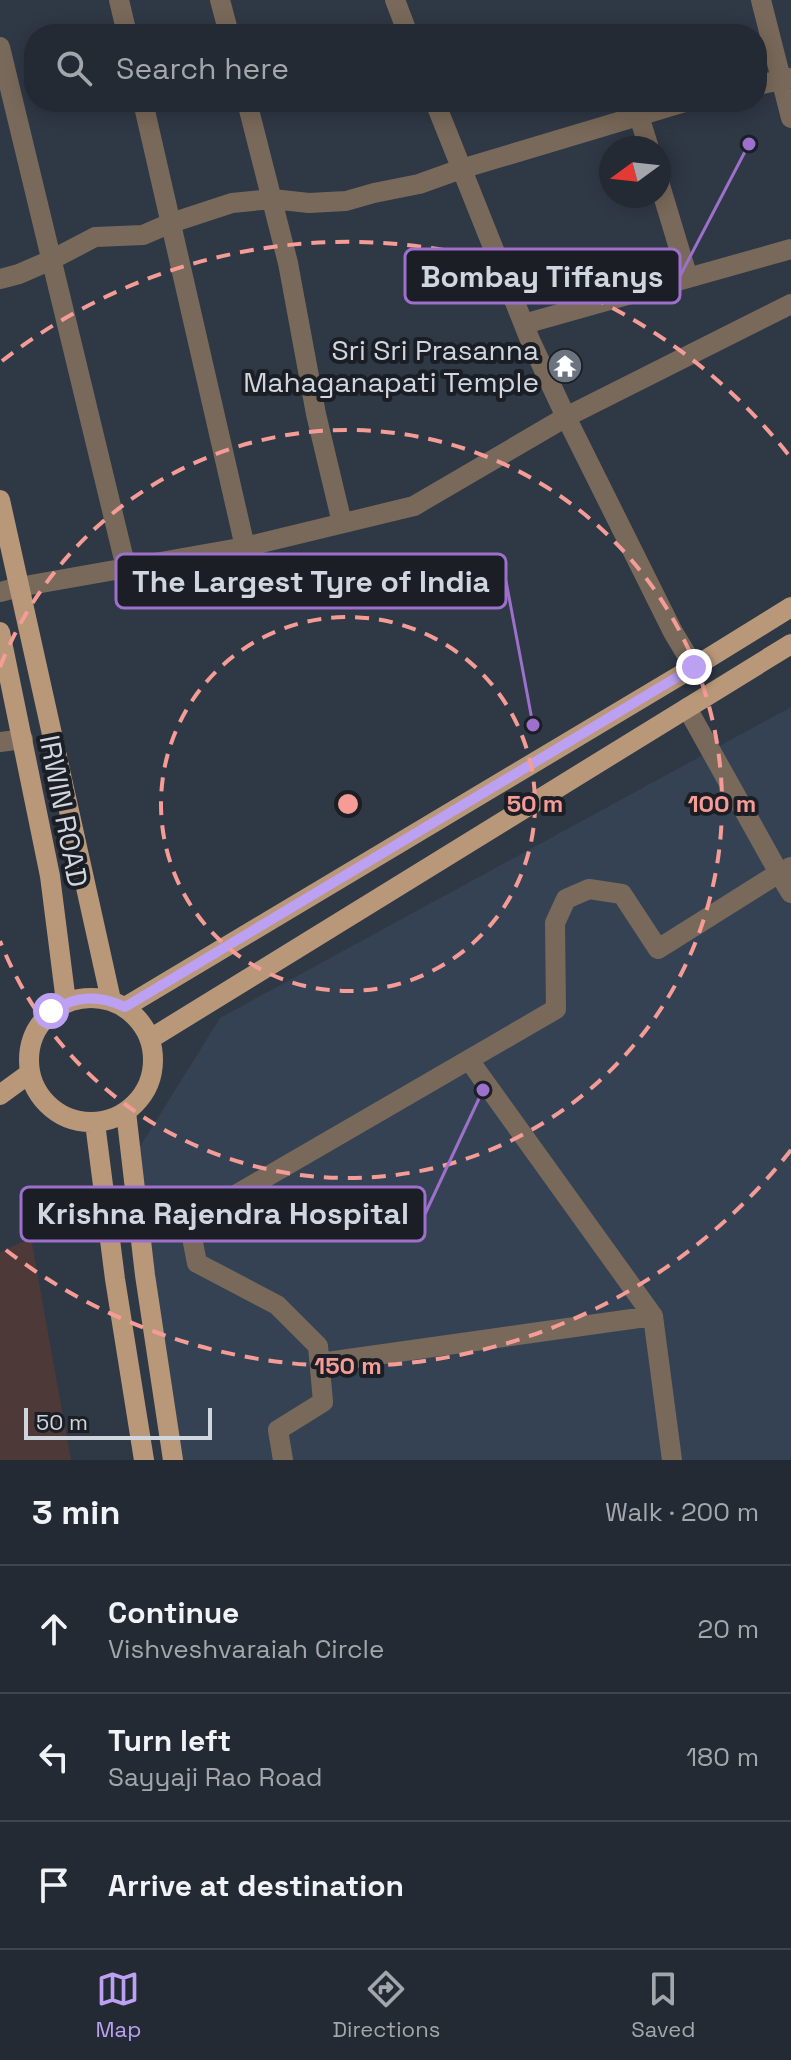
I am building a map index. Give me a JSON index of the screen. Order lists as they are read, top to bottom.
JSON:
{
  "streets": {
    "main road": ["IRWIN ROAD"]
  },
  "places": {
    "other": ["Bombay Tiffanys", "The Largest Tyre of India", "Krishna Rajendra Hospital"],
    "temple": ["Sri Sri Prasanna Mahaganapati Temple"]
  },
  "scale_bar": "50 m",
  "north": "left",
  "page": {
    "search": "Search here",
    "scale": "50 m",
    "heading": ["3 min", "Walk · 200 m"],
    "list": [
      ["Continue", "Vishveshvaraiah Circle", "20 m"],
      ["Turn left", "Sayyaji Rao Road", "180 m"],
      "Arrive at destination"
    ],
    "nav": ["Map", "Directions", "Saved"]
  },
  "rings": ["50 m", "100 m", "150 m"]
}
